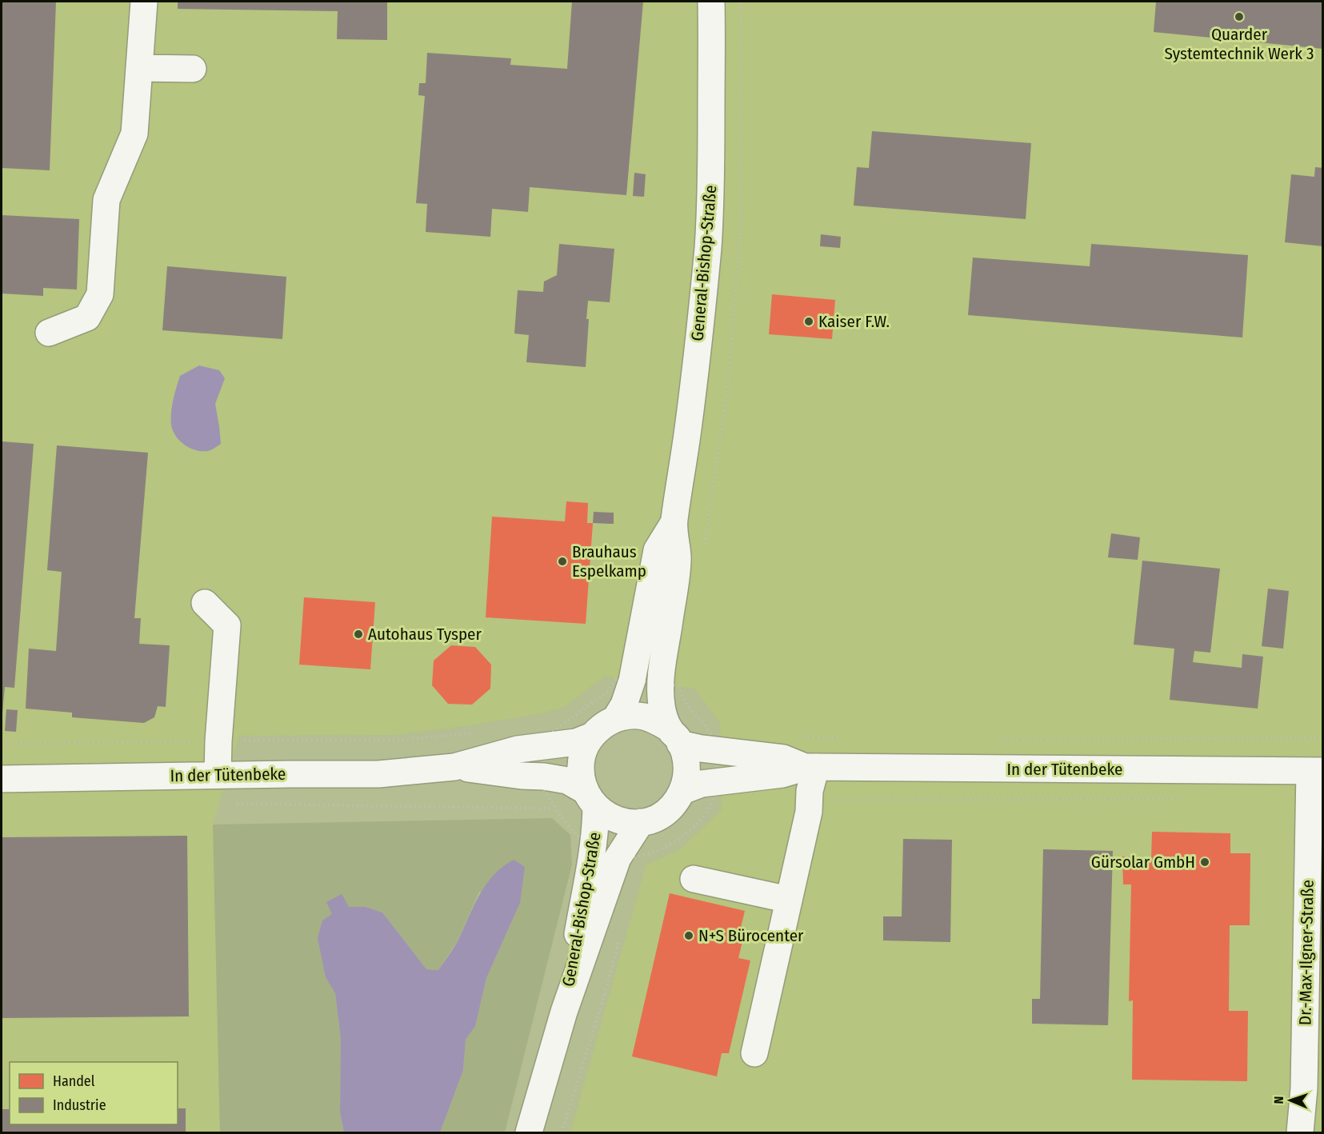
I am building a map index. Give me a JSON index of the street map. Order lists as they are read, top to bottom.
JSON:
{
  "streets": {
    "street": ["General-Bishop-Straße", "In der Tütenbeke", "Dr.-Max-Ilgner-Straße"]
  },
  "crossings": [
    ["General-Bishop-Straße", "In der Tütenbeke"],
    ["In der Tütenbeke", "Dr.-Max-Ilgner-Straße"]
  ],
  "places": [
    "Quarder Systemtechnik Werk 3",
    "Kaiser F.W.",
    "Brauhaus Espelkamp",
    "Autohaus Tysper",
    "Gürsolar GmbH",
    "N+S Bürocenter"
  ],
  "legend": ["Handel", "Industrie"],
  "north": "left"
}
